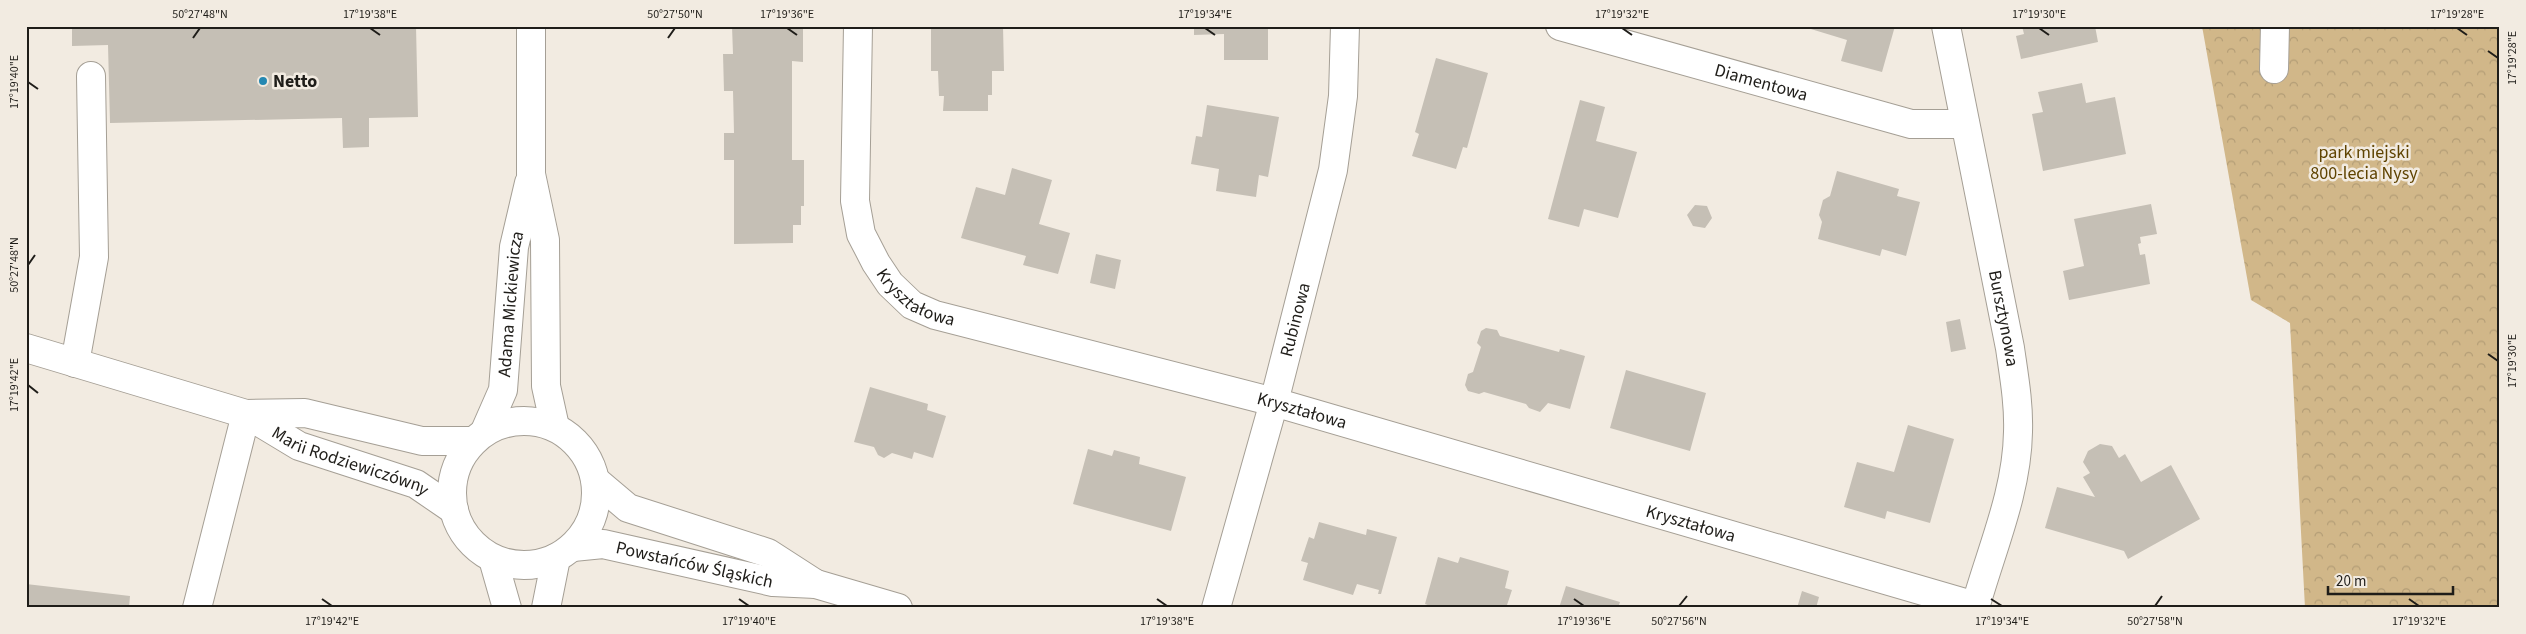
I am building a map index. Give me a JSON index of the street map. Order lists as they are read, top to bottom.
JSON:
{
  "streets": {
    "street": [
      "Diamentowa",
      "Kryształowa",
      "Adama Mickiewicza",
      "Bursztynowa",
      "Rubinowa",
      "Marii Rodziewiczówny",
      "Powstańców Śląskich"
    ]
  },
  "crossings": [
    ["Diamentowa", "Bursztynowa"],
    ["Kryształowa", "Bursztynowa"],
    ["Kryształowa", "Rubinowa"],
    ["Adama Mickiewicza", "Marii Rodziewiczówny"],
    ["Adama Mickiewicza", "Powstańców Śląskich"],
    ["Marii Rodziewiczówny", "Powstańców Śląskich"]
  ],
  "parks": ["park miejski 800-lecia Nysy"],
  "places": ["Netto"],
  "scale_bar": "20 m",
  "coordinates": [
    "50°27'48\"N",
    "17°19'38\"E",
    "50°27'50\"N",
    "17°19'36\"E",
    "17°19'34\"E",
    "17°19'32\"E",
    "17°19'30\"E",
    "17°19'28\"E",
    "17°19'40\"E",
    "17°19'42\"E",
    "50°27'56\"N",
    "50°27'58\"N"
  ]
}
